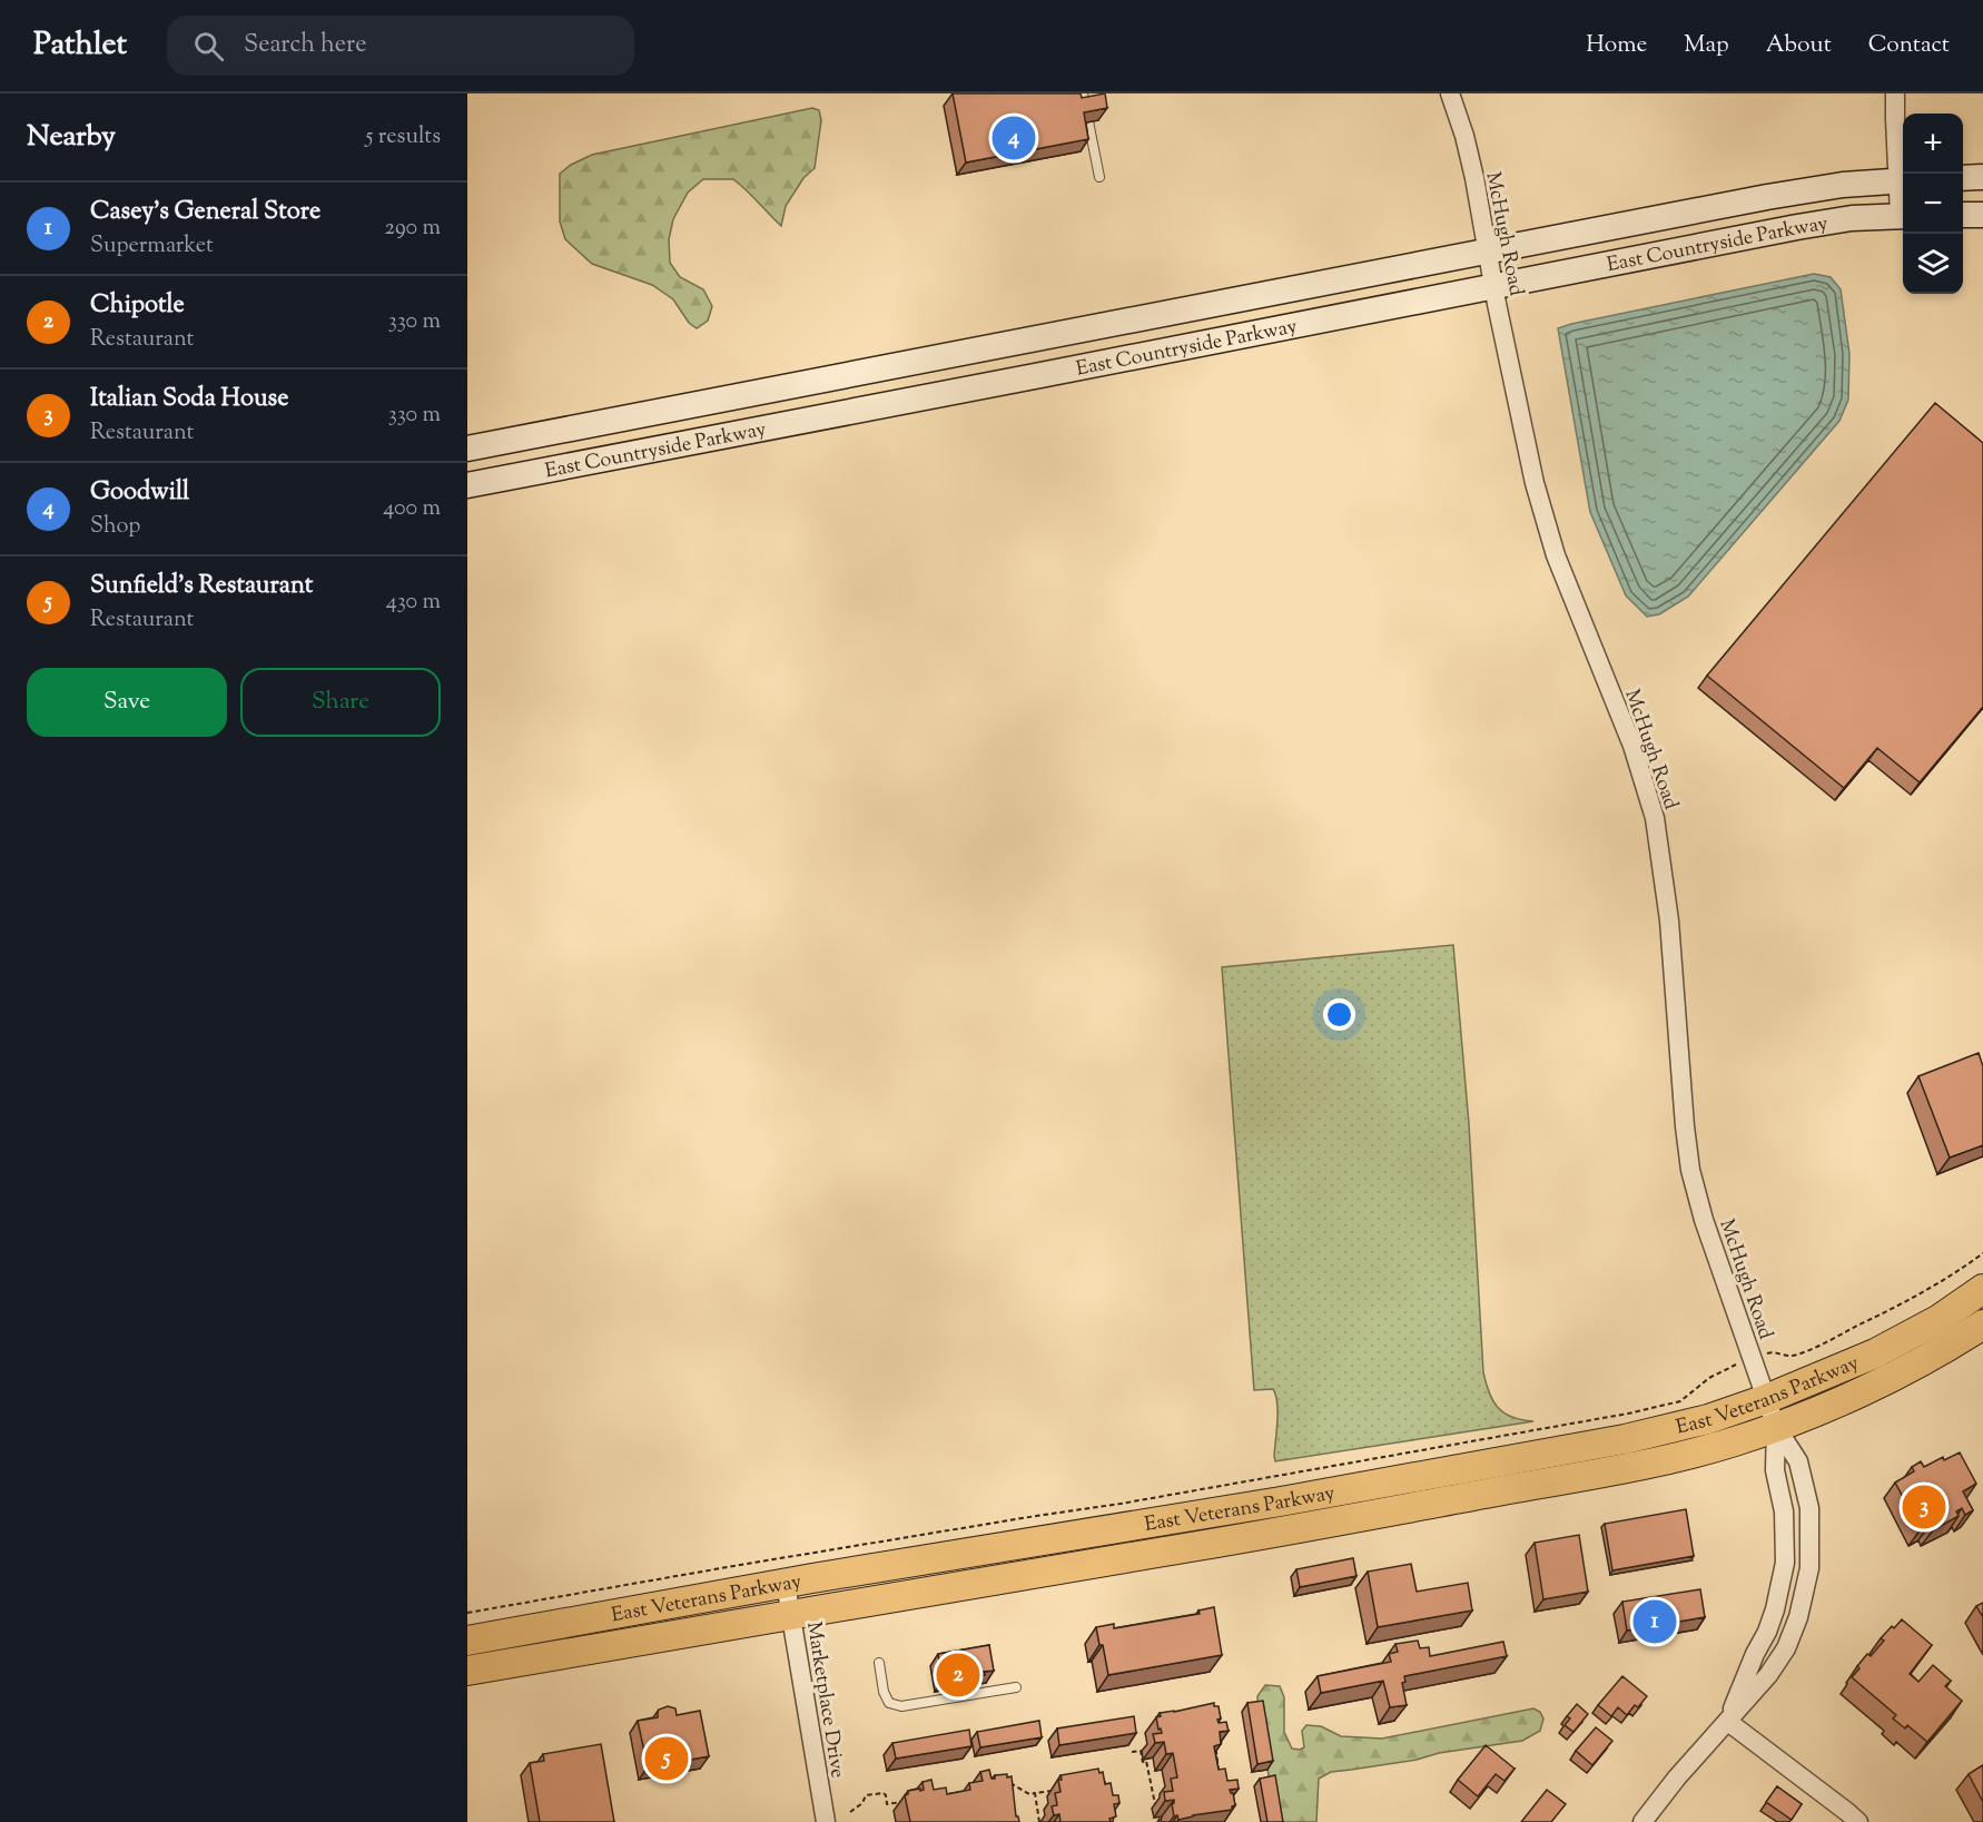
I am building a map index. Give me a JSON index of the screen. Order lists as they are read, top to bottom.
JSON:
{
  "streets": {
    "main road": ["East Veterans Parkway"],
    "street": ["McHugh Road", "East Countryside Parkway", "Marketplace Drive"]
  },
  "crossings": [
    ["McHugh Road", "East Countryside Parkway"],
    ["McHugh Road", "East Veterans Parkway"],
    ["East Veterans Parkway", "Marketplace Drive"]
  ],
  "page": {
    "header": "Pathlet",
    "search": "Search here",
    "nav": [
      "Home",
      "Map",
      "About",
      "Contact"
    ],
    "heading": ["Nearby", "5 results"],
    "map_buttons": ["+", "−"],
    "pins": [
      "4",
      "3",
      "1",
      "2",
      "5"
    ],
    "list": [
      {
        "mark": "1",
        "name": "Casey's General Store",
        "note": "Supermarket",
        "value": "290 m"
      },
      {
        "mark": "2",
        "name": "Chipotle",
        "note": "Restaurant",
        "value": "330 m"
      },
      {
        "mark": "3",
        "name": "Italian Soda House",
        "note": "Restaurant",
        "value": "330 m"
      },
      {
        "mark": "4",
        "name": "Goodwill",
        "note": "Shop",
        "value": "400 m"
      },
      {
        "mark": "5",
        "name": "Sunfield's Restaurant",
        "note": "Restaurant",
        "value": "430 m"
      }
    ],
    "buttons": ["Save", "Share"]
  }
}
